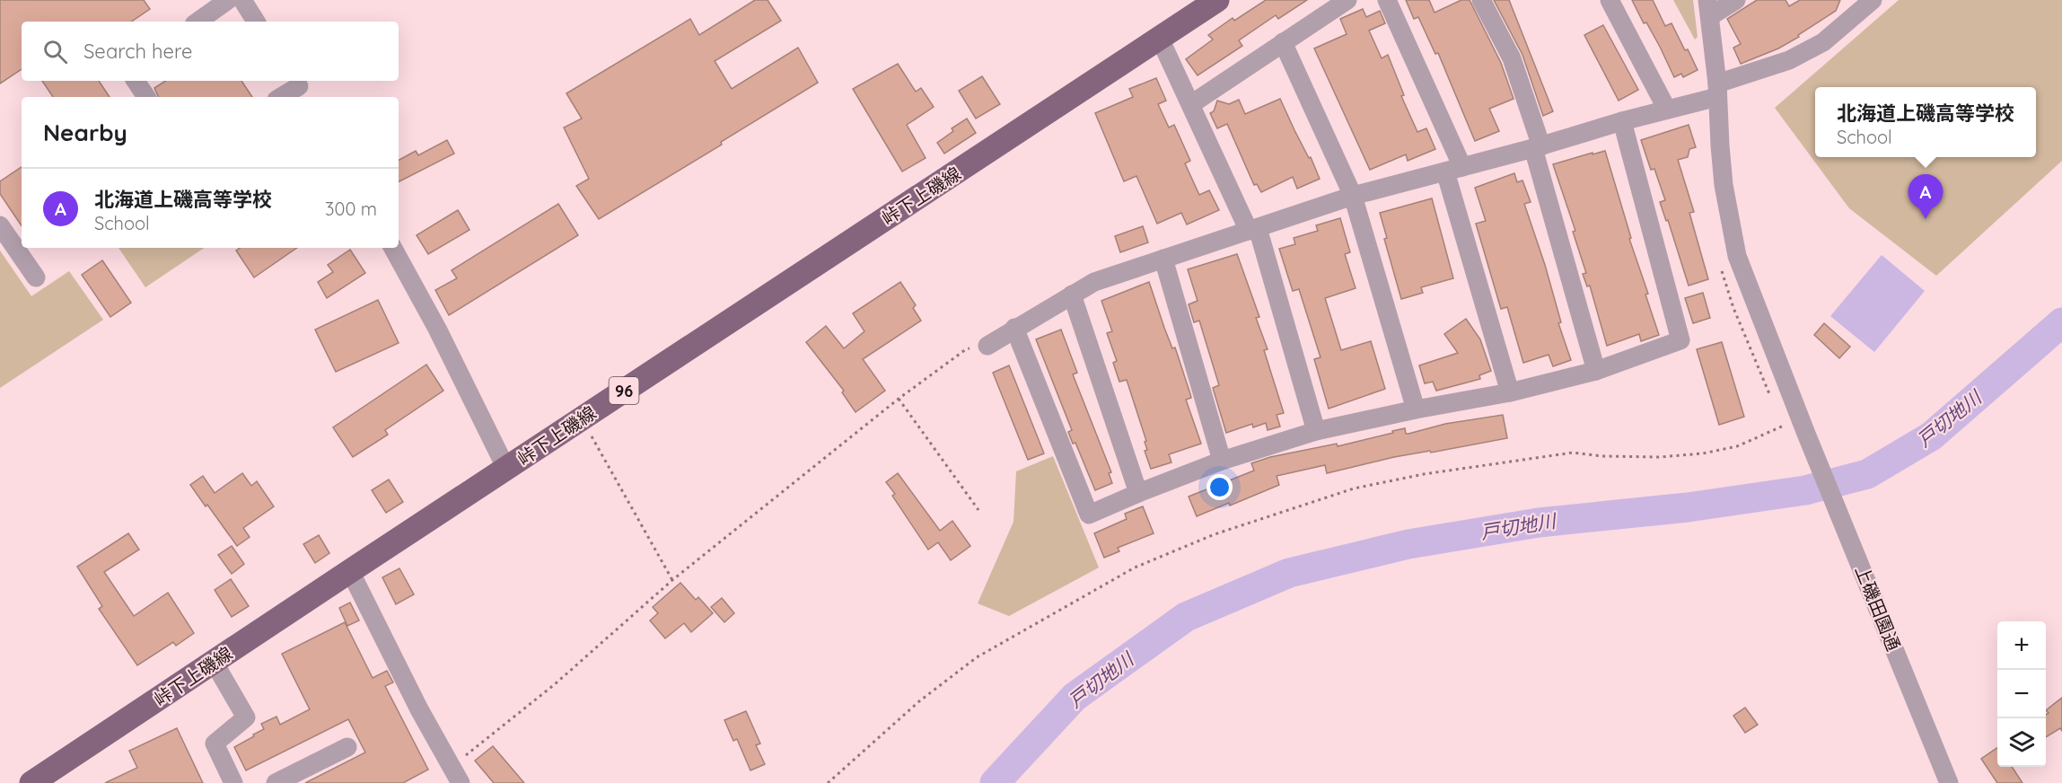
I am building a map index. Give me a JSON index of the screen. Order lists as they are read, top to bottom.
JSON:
{
  "streets": {
    "main road": ["峠下上磯線", "96"],
    "street": ["上磯田園通"]
  },
  "water": ["戸切地川"],
  "page": {
    "search": "Search here",
    "popup": ["北海道上磯高等学校", "School"],
    "heading": "Nearby",
    "list": [
      {
        "mark": "A",
        "name": "北海道上磯高等学校",
        "note": "School",
        "value": "300 m"
      }
    ],
    "pins": "A",
    "map_buttons": ["+", "−"]
  }
}
